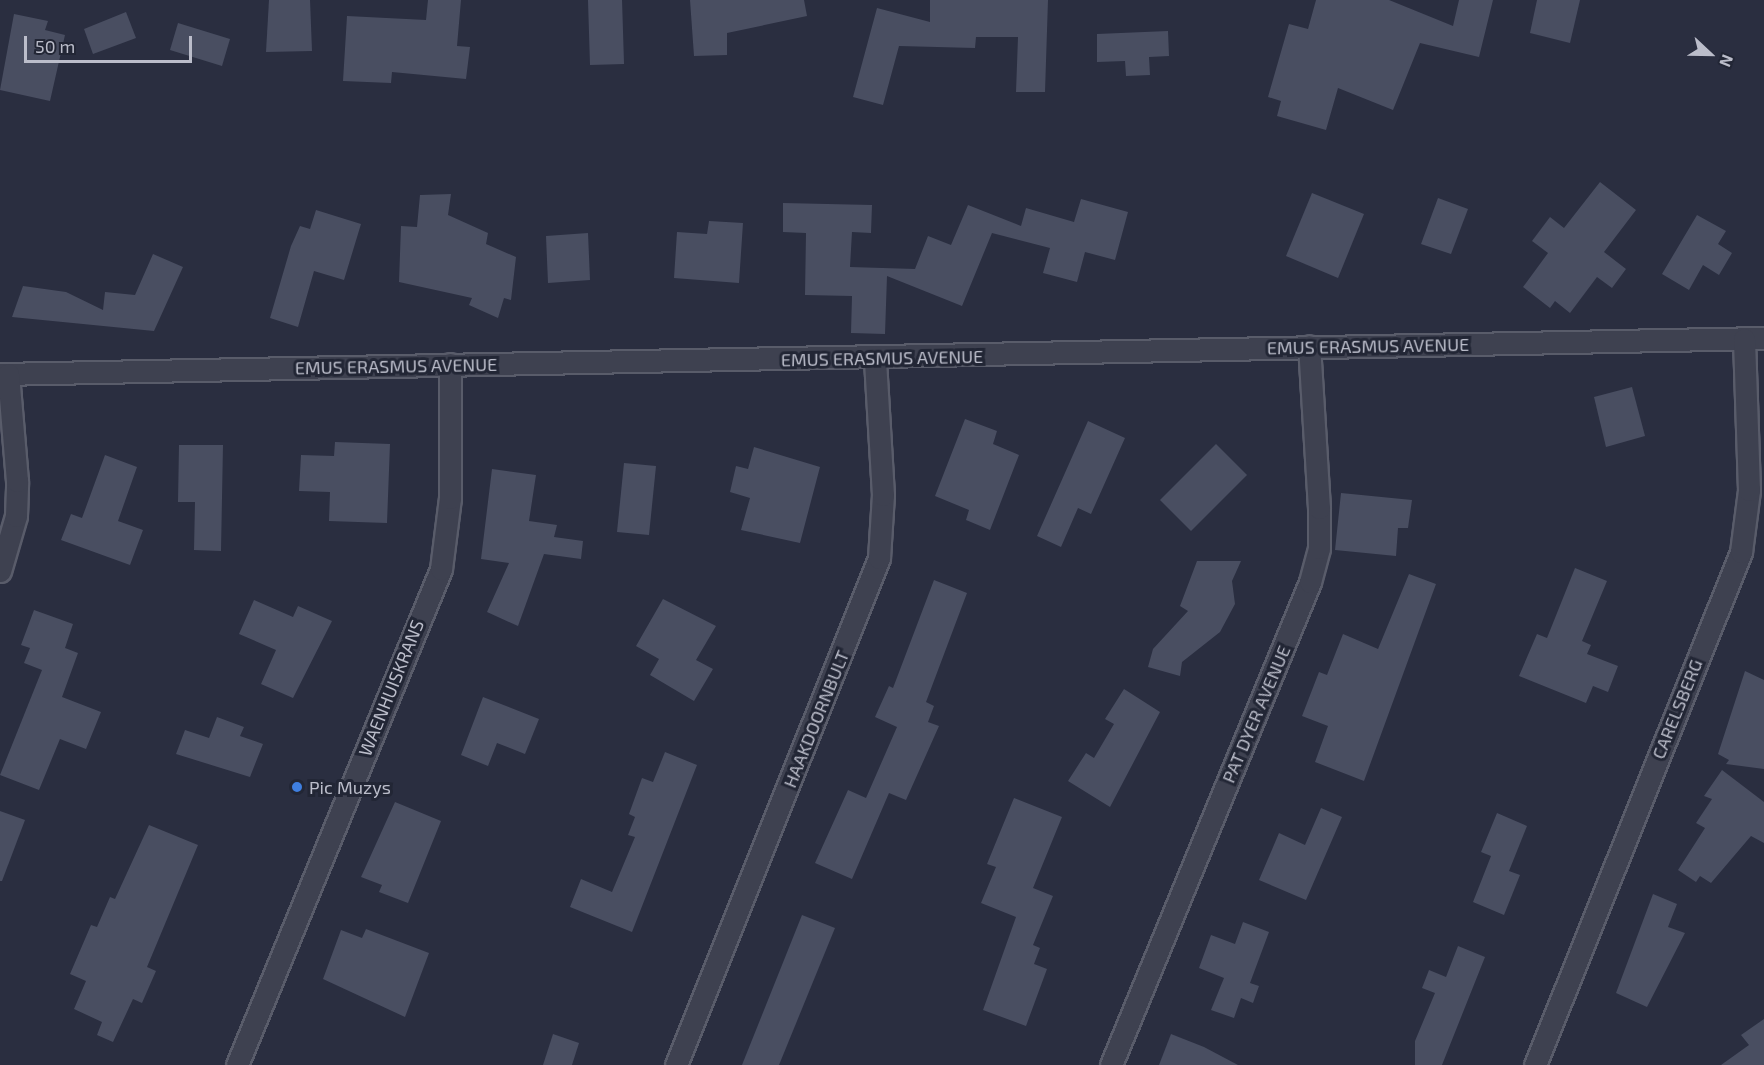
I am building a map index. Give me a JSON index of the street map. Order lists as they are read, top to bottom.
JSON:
{
  "streets": {
    "street": [
      "EMUS ERASMUS AVENUE",
      "WAENHUISKRANS",
      "CARELSBERG",
      "PAT DYER AVENUE",
      "HAAKDOORNBULT"
    ]
  },
  "crossings": [
    ["EMUS ERASMUS AVENUE", "WAENHUISKRANS"],
    ["EMUS ERASMUS AVENUE", "CARELSBERG"],
    ["EMUS ERASMUS AVENUE", "PAT DYER AVENUE"],
    ["EMUS ERASMUS AVENUE", "HAAKDOORNBULT"]
  ],
  "places": ["Pic Muzys"],
  "scale_bar": "50 m",
  "north": "right"
}
